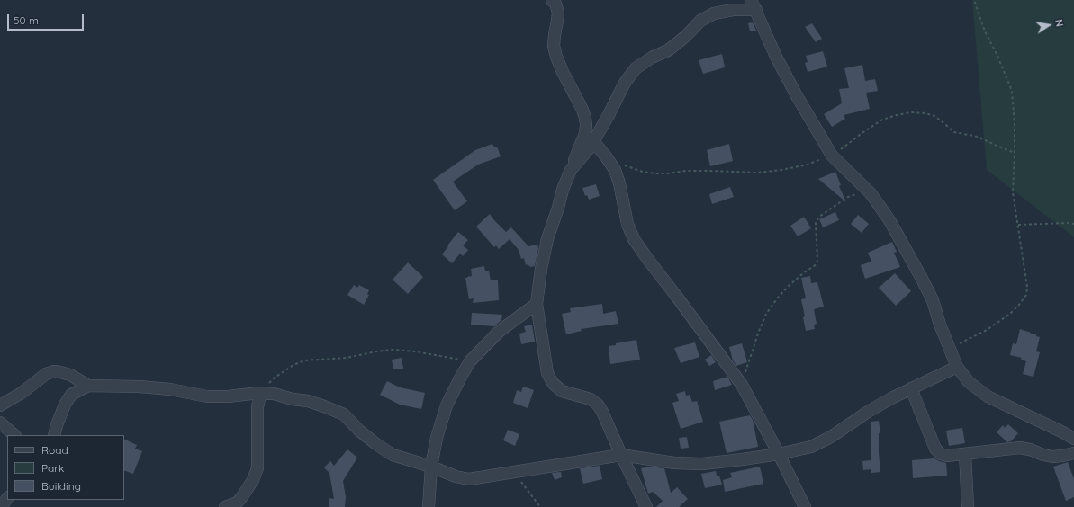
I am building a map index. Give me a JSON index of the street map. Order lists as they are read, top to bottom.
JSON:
{
  "legend": ["Road", "Park", "Building"],
  "scale_bar": "50 m",
  "north": "right"
}
